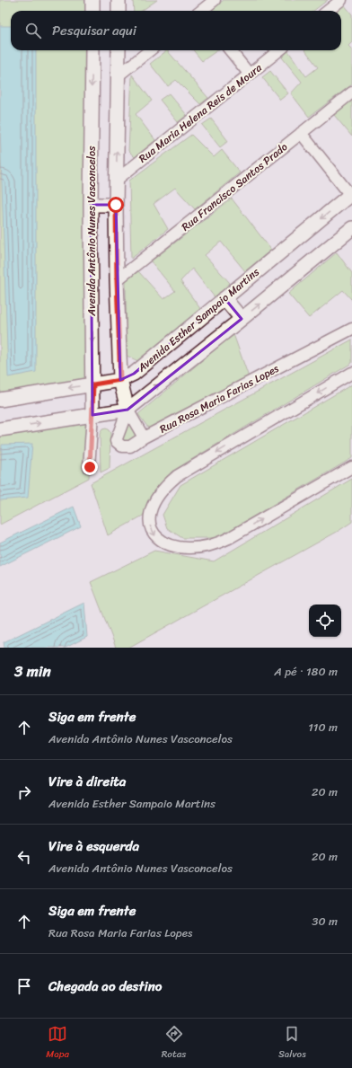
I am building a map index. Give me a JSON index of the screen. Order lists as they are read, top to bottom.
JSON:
{
  "streets": {
    "street": [
      "Rua Maria Helena Reis de Moura",
      "Rua Francisco Santos Prado",
      "Avenida Antônio Nunes Vasconcelos",
      "Avenida Esther Sampaio Martins",
      "Rua Rosa Maria Farias Lopes"
    ]
  },
  "crossings": [
    ["Avenida Antônio Nunes Vasconcelos", "Avenida Esther Sampaio Martins"]
  ],
  "page": {
    "search": "Pesquisar aqui",
    "heading": ["3 min", "A pé · 180 m"],
    "list": [
      ["Siga em frente", "Avenida Antônio Nunes Vasconcelos", "110 m"],
      ["Vire à direita", "Avenida Esther Sampaio Martins", "20 m"],
      ["Vire à esquerda", "Avenida Antônio Nunes Vasconcelos", "20 m"],
      ["Siga em frente", "Rua Rosa Maria Farias Lopes", "30 m"],
      "Chegada ao destino"
    ],
    "nav": ["Mapa", "Rotas", "Salvos"]
  }
}
